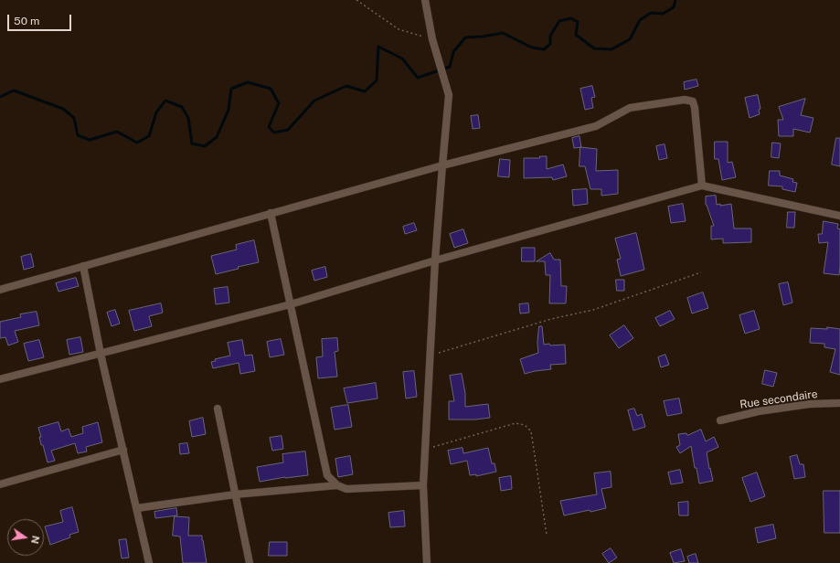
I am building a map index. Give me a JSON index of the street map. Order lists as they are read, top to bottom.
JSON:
{
  "streets": {
    "street": ["Rue secondaire"]
  },
  "scale_bar": "50 m",
  "north": "right"
}
